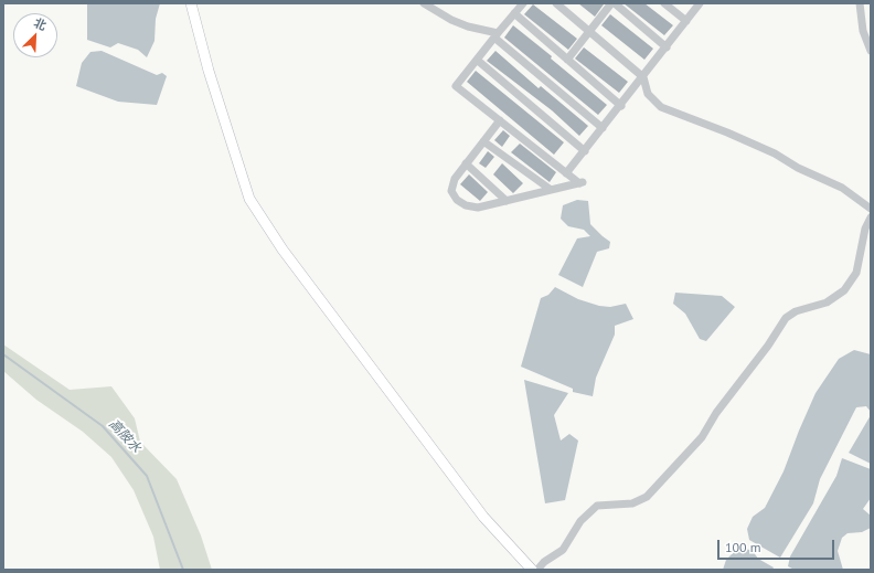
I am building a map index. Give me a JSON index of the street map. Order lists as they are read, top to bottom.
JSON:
{
  "water": ["高陂水"],
  "scale_bar": "100 m",
  "north": "top right"
}
